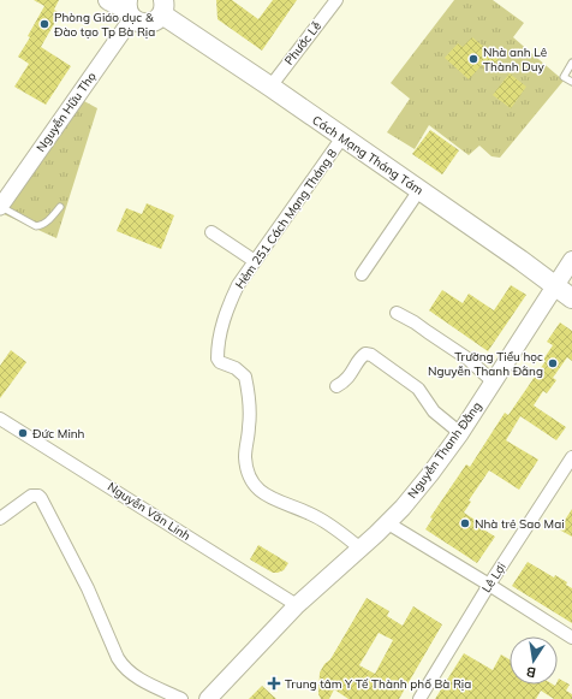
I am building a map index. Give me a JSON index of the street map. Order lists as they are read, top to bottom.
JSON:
{
  "streets": {
    "main road": ["Cách Mạng Tháng Tám", "Nguyễn Thanh Đằng"],
    "street": [
      "Phước Lễ",
      "Nguyễn Hữu Thọ",
      "Hẻm 251 Cách Mạng Tháng 8",
      "Nguyễn Văn Linh",
      "Lê Lợi"
    ]
  },
  "crossings": [
    ["Phước Lễ", "Cách Mạng Tháng Tám"],
    ["Cách Mạng Tháng Tám", "Hẻm 251 Cách Mạng Tháng 8"],
    ["Cách Mạng Tháng Tám", "Nguyễn Thanh Đằng"],
    ["Hẻm 251 Cách Mạng Tháng 8", "Nguyễn Thanh Đằng"],
    ["Nguyễn Thanh Đằng", "Nguyễn Văn Linh"]
  ],
  "places": {
    "other": [
      "Phòng Giáo dục & Đào tạo Tp Bà Rịa",
      "Nhà anh Lê Thành Duy",
      "Trường Tiểu học Nguyễn Thanh Đằng",
      "Đức Minh",
      "Nhà trẻ Sao Mai"
    ],
    "health": ["Trung tâm Y Tế Thành phố Bà Rịa"]
  },
  "north": "bottom"
}
